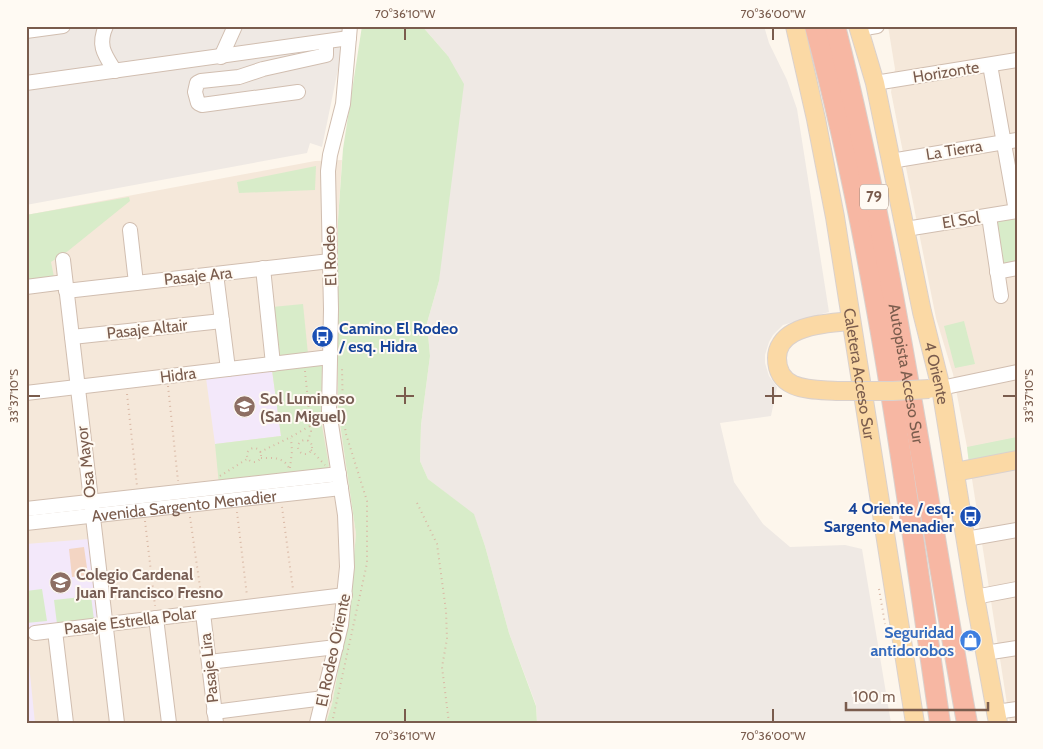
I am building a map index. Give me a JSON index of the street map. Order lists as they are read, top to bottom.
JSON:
{
  "streets": {
    "highway": ["79", "Autopista Acceso Sur"],
    "main road": ["4 Oriente", "Caletera Acceso Sur"],
    "street": [
      "Horizonte",
      "La Tierra",
      "El Sol",
      "El Rodeo",
      "Pasaje Ara",
      "Pasaje Altair",
      "Hidra",
      "Osa Mayor",
      "Avenida Sargento Menadier",
      "Pasaje Estrella Polar",
      "El Rodeo Oriente",
      "Pasaje Lira"
    ]
  },
  "crossings": [
    ["Horizonte", "4 Oriente"],
    ["La Tierra", "4 Oriente"],
    ["El Sol", "4 Oriente"],
    ["El Rodeo", "Pasaje Ara"],
    ["El Rodeo", "Hidra"],
    ["El Rodeo", "Avenida Sargento Menadier"],
    ["El Rodeo", "El Rodeo Oriente"],
    ["Pasaje Ara", "Osa Mayor"],
    ["Pasaje Altair", "Osa Mayor"],
    ["Hidra", "Osa Mayor"],
    ["Osa Mayor", "Avenida Sargento Menadier"],
    ["Osa Mayor", "Pasaje Estrella Polar"],
    ["Avenida Sargento Menadier", "El Rodeo Oriente"],
    ["Pasaje Estrella Polar", "El Rodeo Oriente"],
    ["Pasaje Estrella Polar", "Pasaje Lira"]
  ],
  "places": {
    "bus stop": ["Camino El Rodeo / esq. Hidra", "4 Oriente / esq. Sargento Menadier"],
    "school or university": ["Sol Luminoso (San Miguel)", "Colegio Cardenal Juan Francisco Fresno"],
    "shop": ["Seguridad antidorobos"]
  },
  "scale_bar": "100 m",
  "coordinates": ["70°36'10\"W", "70°36'00\"W", "33°37'10\"S"]
}
